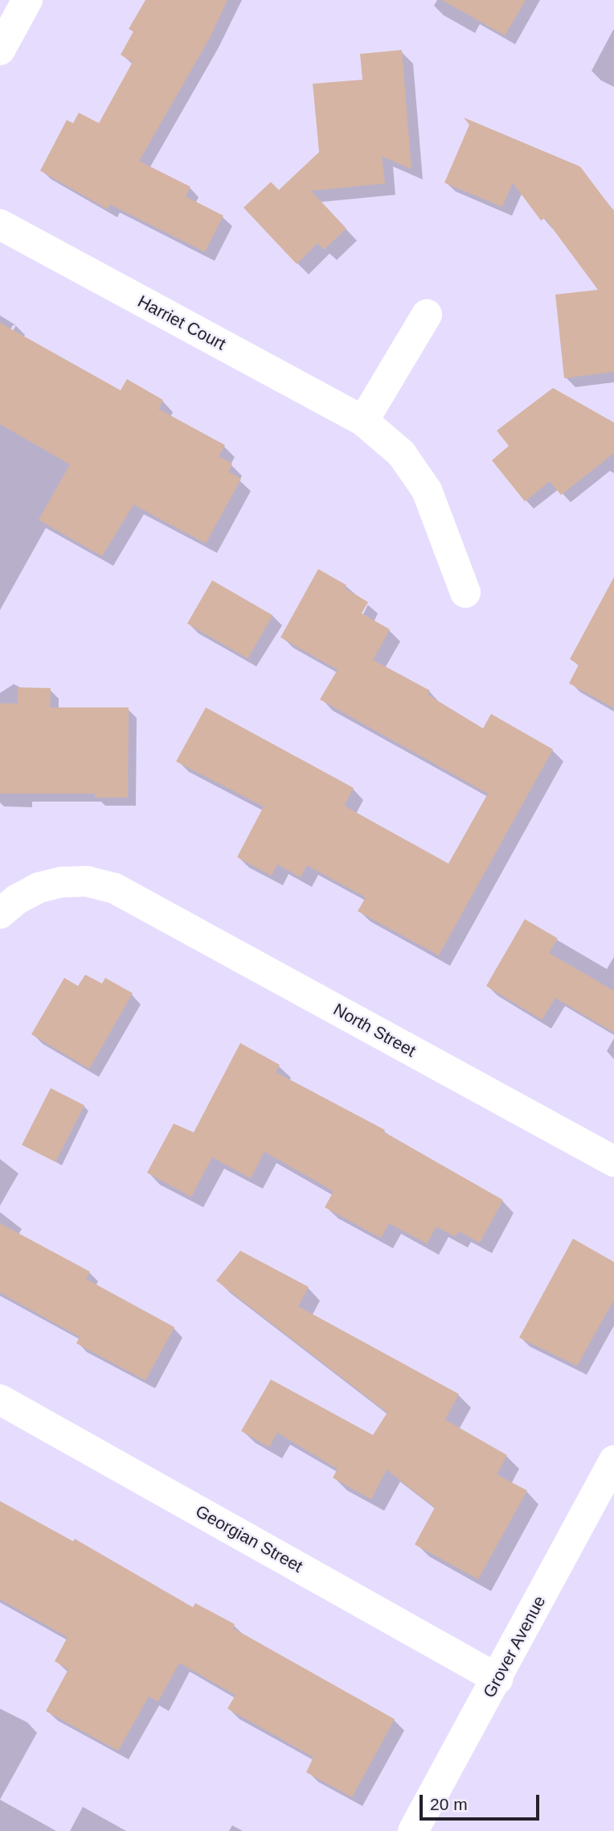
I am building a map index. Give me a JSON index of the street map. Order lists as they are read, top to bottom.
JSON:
{
  "streets": {
    "street": [
      "Harriet Court",
      "North Street",
      "Georgian Street",
      "Grover Avenue"
    ]
  },
  "crossings": [
    ["Georgian Street", "Grover Avenue"]
  ],
  "scale_bar": "20 m"
}
